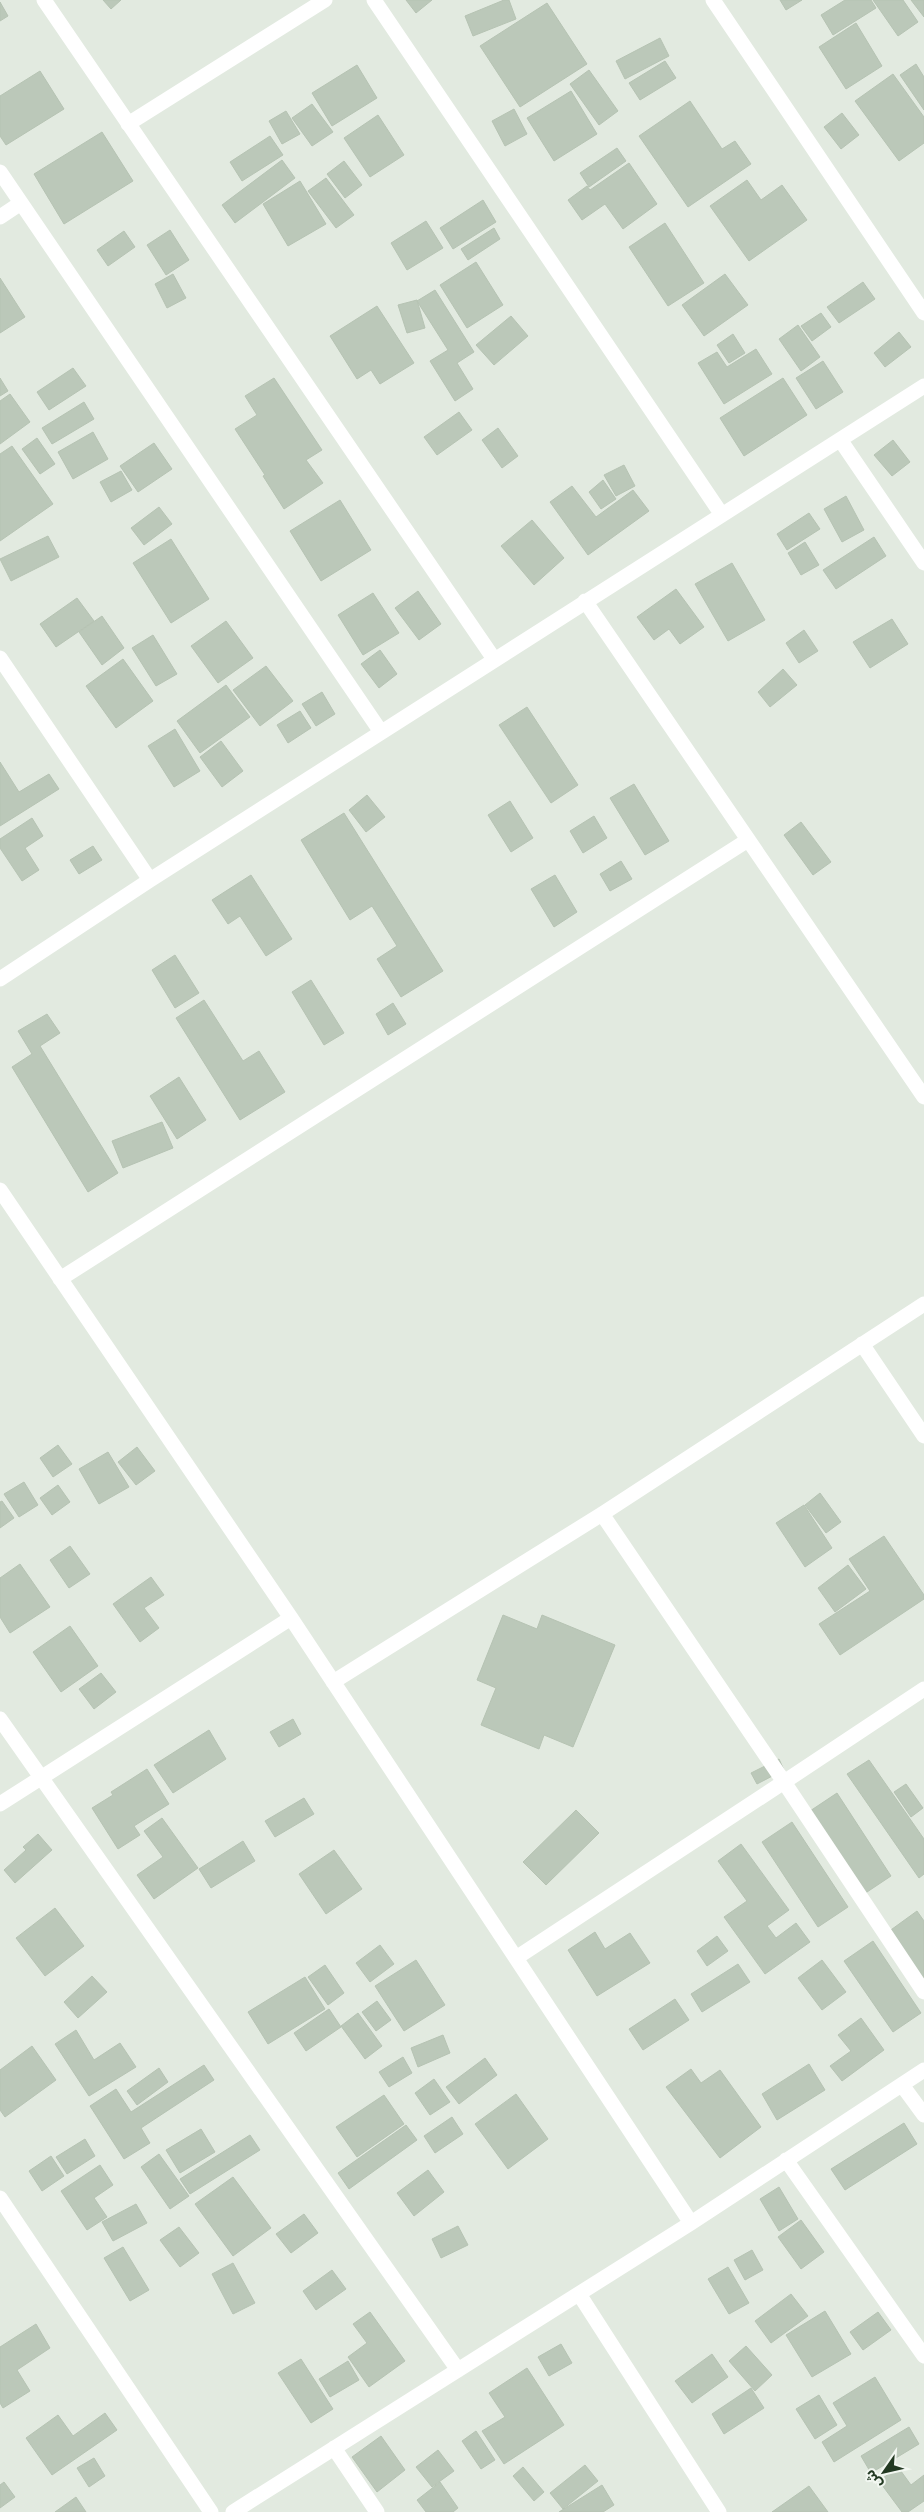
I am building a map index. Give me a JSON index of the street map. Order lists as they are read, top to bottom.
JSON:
{
  "north": "bottom left"
}
